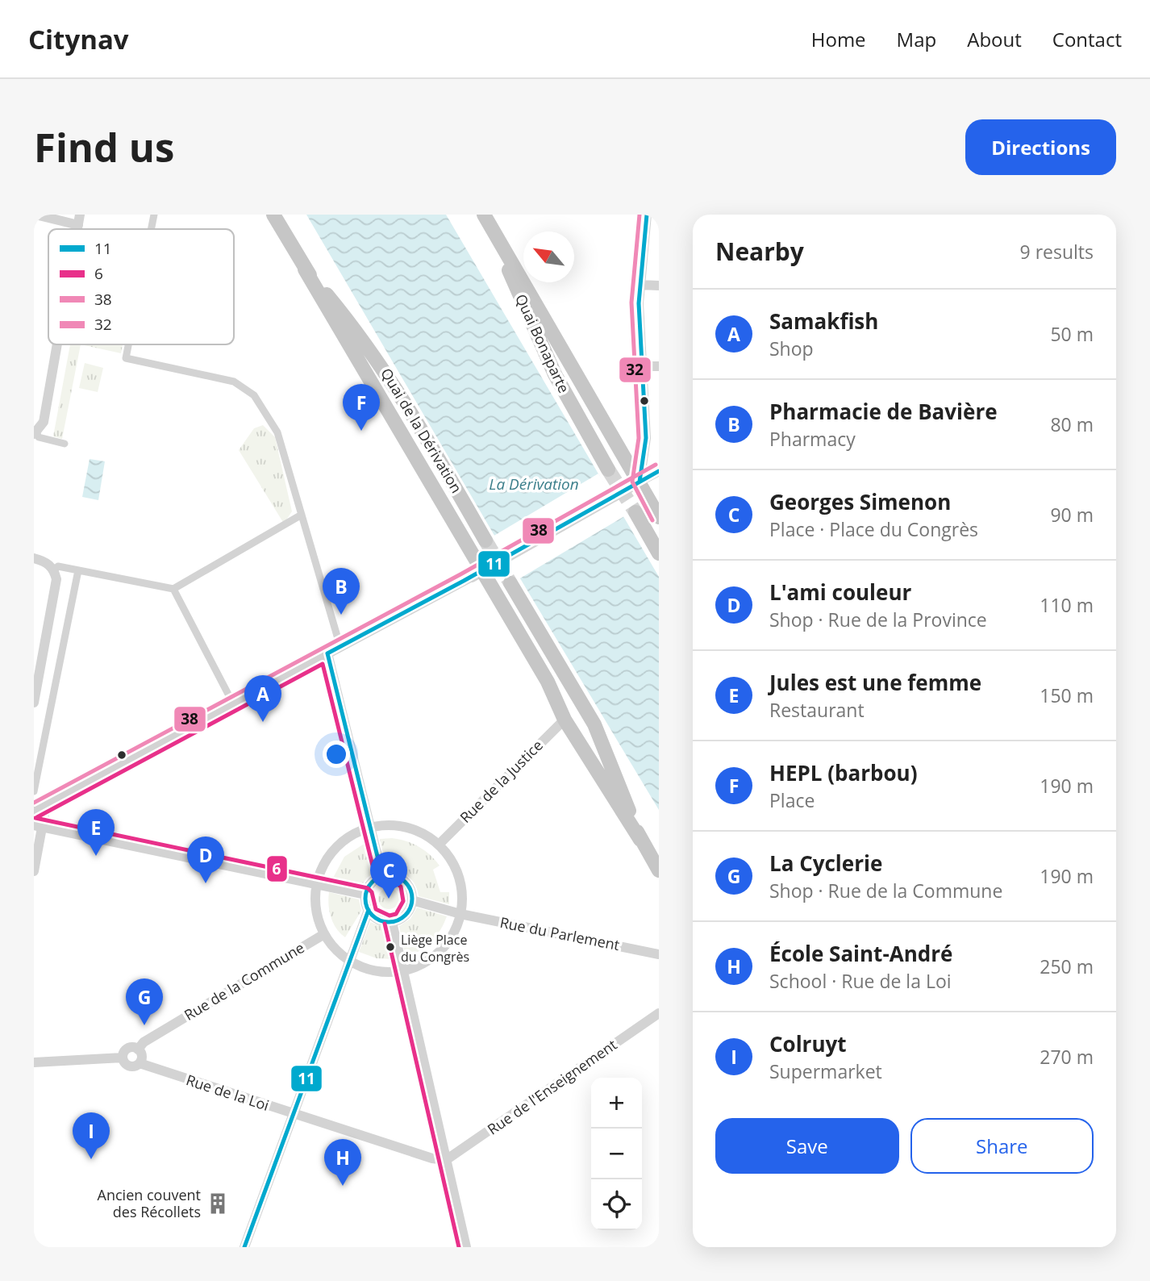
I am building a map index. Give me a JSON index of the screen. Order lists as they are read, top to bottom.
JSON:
{
  "streets": {
    "main road": ["Quai Bonaparte", "Quai de la Dérivation"],
    "street": [
      "Rue de la Justice",
      "Rue du Parlement",
      "Rue de la Commune",
      "Rue de l'Enseignement",
      "Rue de la Loi"
    ]
  },
  "crossings": [
    ["Rue de la Commune", "Rue de la Loi"],
    ["Rue de l'Enseignement", "Rue de la Loi"]
  ],
  "water": ["La Dérivation"],
  "places": {
    "other": ["Liège Place du Congrès"],
    "building": ["Ancien couvent des Récollets"]
  },
  "lines": [
    "transit line 11",
    "transit line 32",
    "transit line 38",
    "transit line 6"
  ],
  "legend": [
    "11",
    "6",
    "38",
    "32"
  ],
  "north": "top left",
  "page": {
    "header": "Citynav",
    "nav": [
      "Home",
      "Map",
      "About",
      "Contact"
    ],
    "buttons": [
      "Directions",
      ["Save", "Share"]
    ],
    "title": "Find us",
    "heading": ["Nearby", "9 results"],
    "list": [
      {
        "mark": "A",
        "name": "Samakfish",
        "note": "Shop",
        "value": "50 m"
      },
      {
        "mark": "B",
        "name": "Pharmacie de Bavière",
        "note": "Pharmacy",
        "value": "80 m"
      },
      {
        "mark": "C",
        "name": "Georges Simenon",
        "note": "Place · Place du Congrès",
        "value": "90 m"
      },
      {
        "mark": "D",
        "name": "L'ami couleur",
        "note": "Shop · Rue de la Province",
        "value": "110 m"
      },
      {
        "mark": "E",
        "name": "Jules est une femme",
        "note": "Restaurant",
        "value": "150 m"
      },
      {
        "mark": "F",
        "name": "HEPL (barbou)",
        "note": "Place",
        "value": "190 m"
      },
      {
        "mark": "G",
        "name": "La Cyclerie",
        "note": "Shop · Rue de la Commune",
        "value": "190 m"
      },
      {
        "mark": "H",
        "name": "École Saint-André",
        "note": "School · Rue de la Loi",
        "value": "250 m"
      },
      {
        "mark": "I",
        "name": "Colruyt",
        "note": "Supermarket",
        "value": "270 m"
      }
    ],
    "pins": [
      "F",
      "B",
      "A",
      "E",
      "D",
      "C",
      "G",
      "I",
      "H"
    ],
    "map_buttons": ["+", "−"]
  }
}
